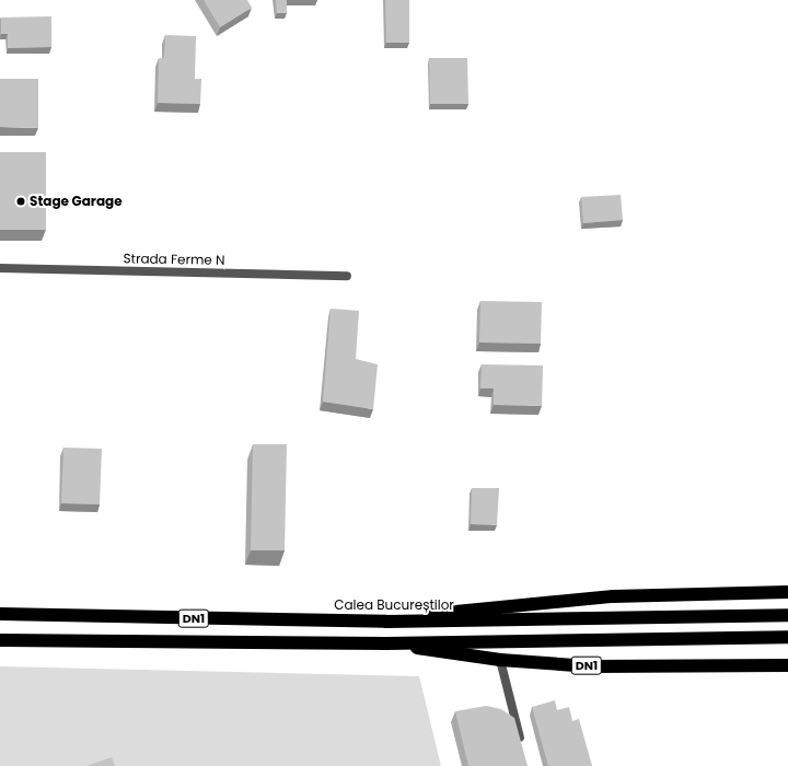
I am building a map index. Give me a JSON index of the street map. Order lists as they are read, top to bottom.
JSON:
{
  "streets": {
    "highway": ["Calea Bucureștilor", "DN1"],
    "street": ["Strada Ferme N"]
  },
  "crossings": [
    ["Calea Bucureștilor", "DN1"]
  ],
  "places": ["Stage Garage"]
}
